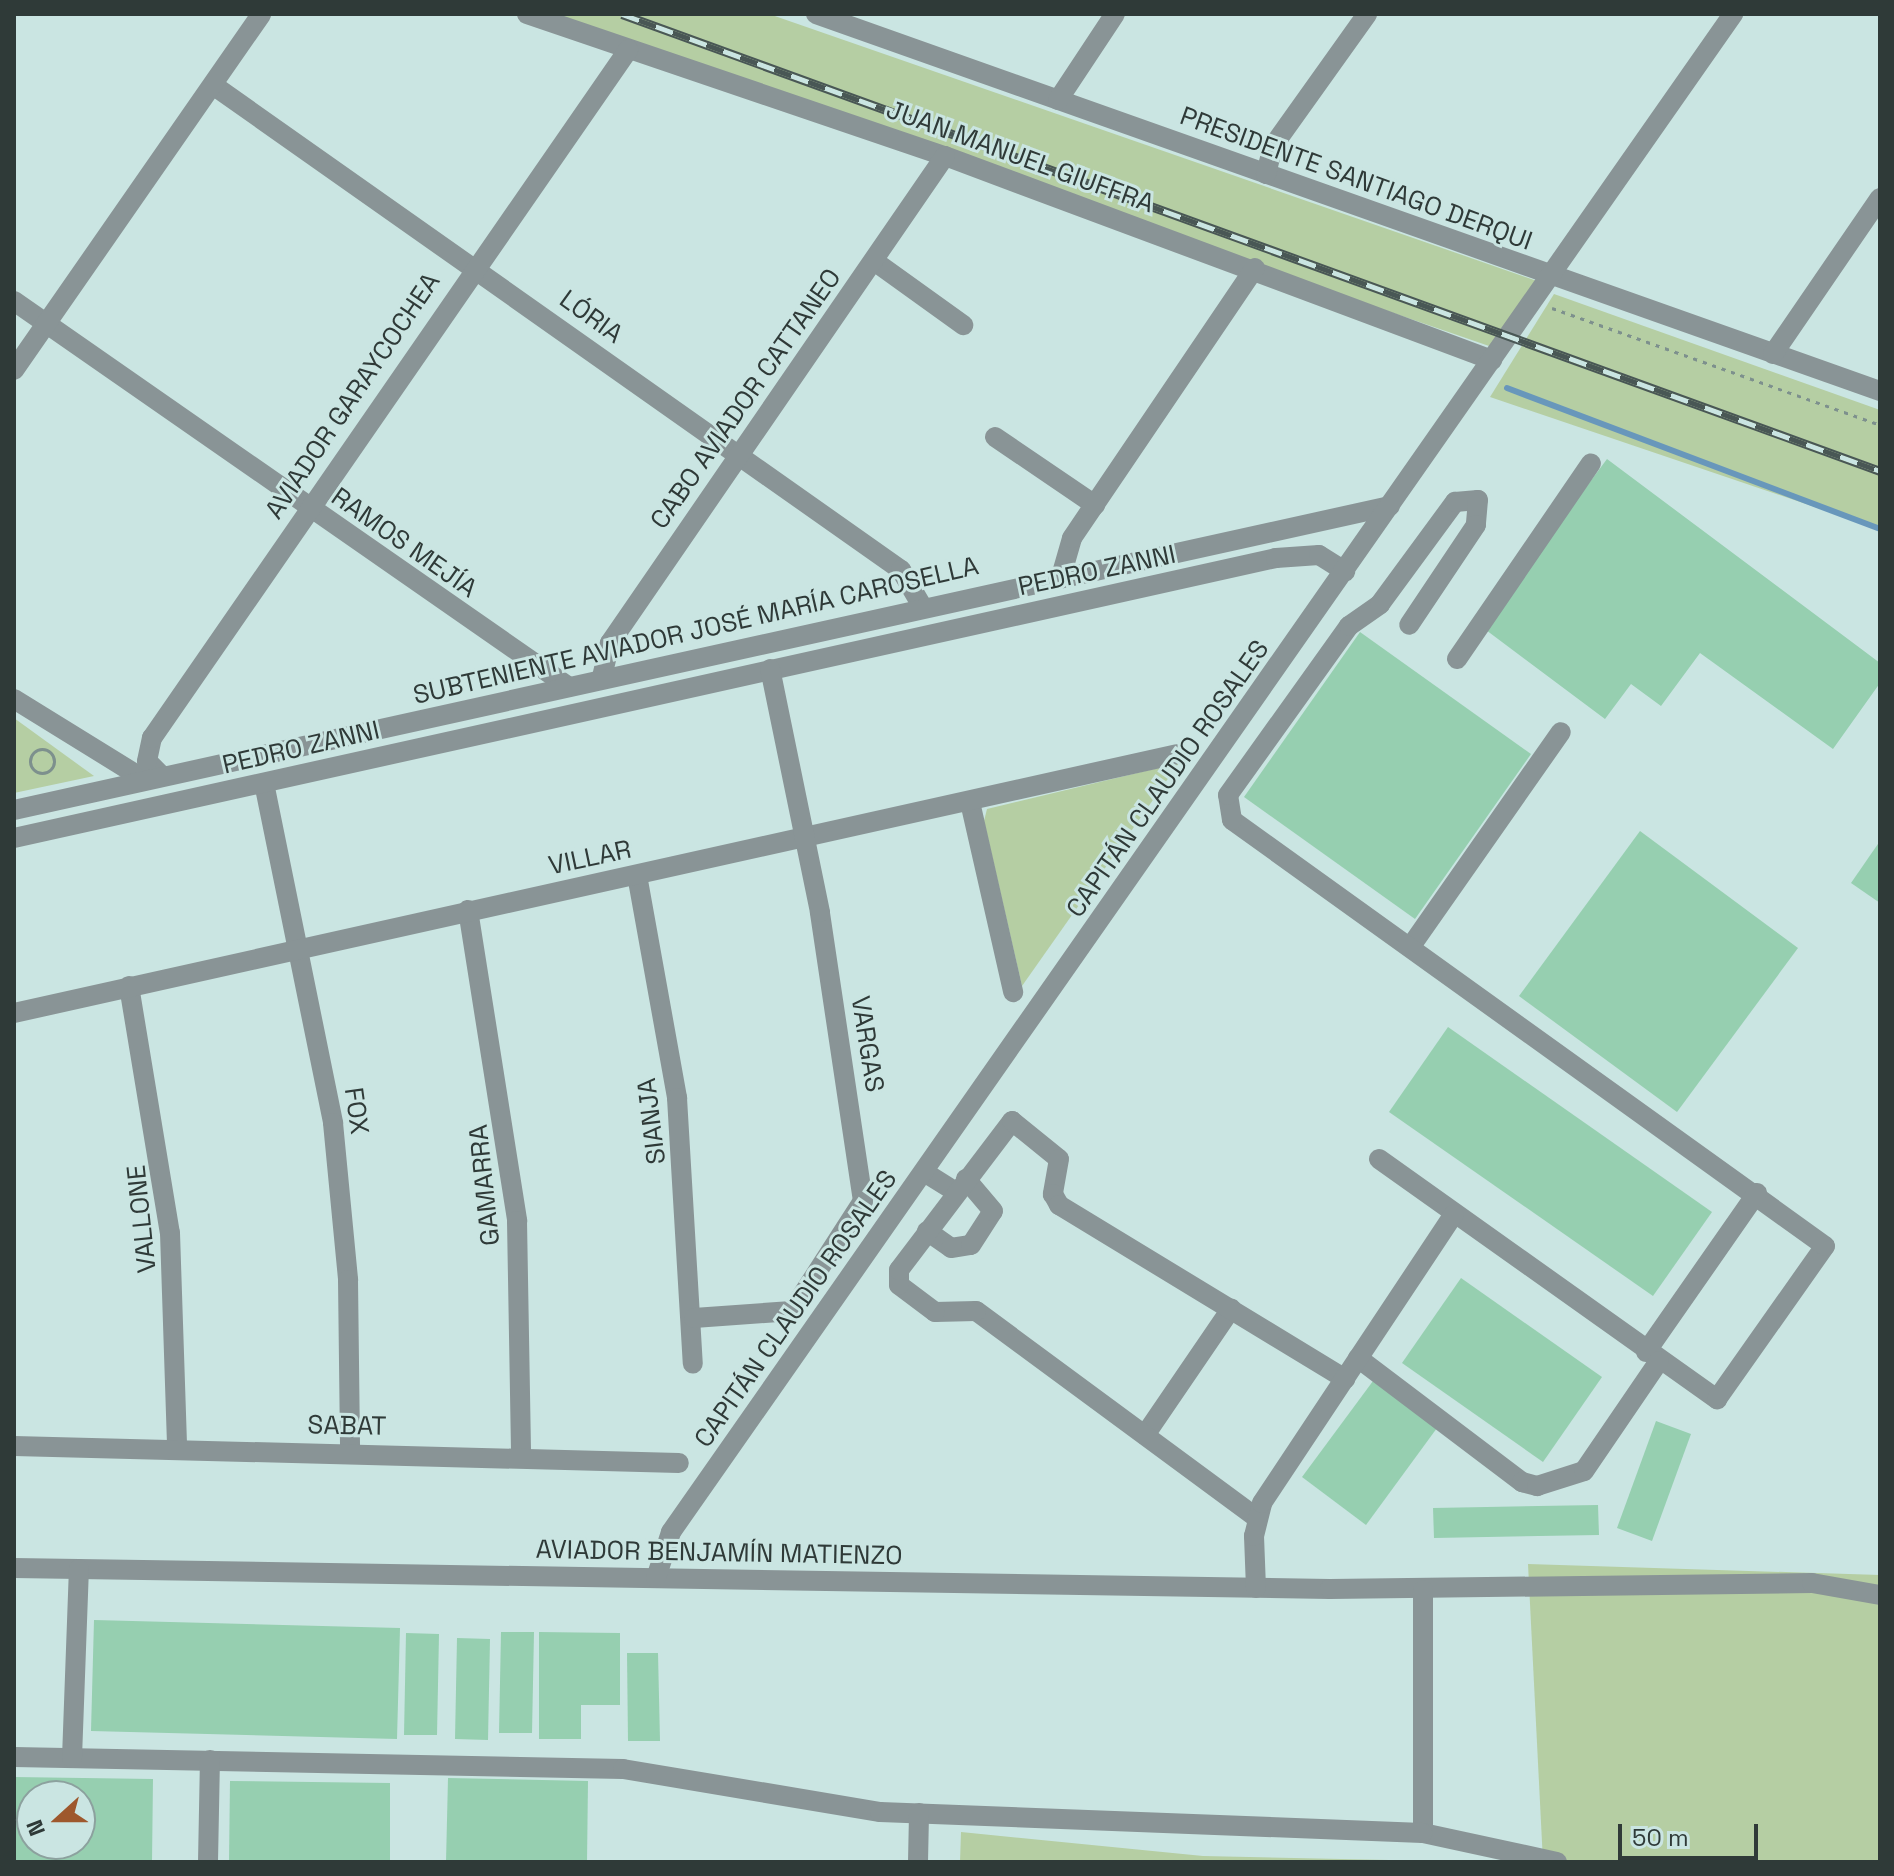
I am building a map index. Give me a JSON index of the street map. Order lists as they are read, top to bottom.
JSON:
{
  "streets": {
    "street": [
      "JUAN MANUEL GIUFFRA",
      "PRESIDENTE SANTIAGO DERQUI",
      "LÓRIA",
      "AVIADOR GARAYCOCHEA",
      "CABO AVIADOR CATTANEO",
      "RAMOS MEJÍA",
      "PEDRO ZANNI",
      "SUBTENIENTE AVIADOR JOSÉ MARÍA CAROSELLA",
      "CAPITÁN CLAUDIO ROSALES",
      "VILLAR",
      "VARGAS",
      "FOX",
      "SIANJA",
      "GAMARRA",
      "VALLONE",
      "SABAT",
      "AVIADOR BENJAMÍN MATIENZO"
    ]
  },
  "crossings": [
    ["JUAN MANUEL GIUFFRA", "AVIADOR GARAYCOCHEA"],
    ["JUAN MANUEL GIUFFRA", "CABO AVIADOR CATTANEO"],
    ["JUAN MANUEL GIUFFRA", "CAPITÁN CLAUDIO ROSALES"],
    ["PRESIDENTE SANTIAGO DERQUI", "CAPITÁN CLAUDIO ROSALES"],
    ["LÓRIA", "AVIADOR GARAYCOCHEA"],
    ["LÓRIA", "CABO AVIADOR CATTANEO"],
    ["LÓRIA", "SUBTENIENTE AVIADOR JOSÉ MARÍA CAROSELLA"],
    ["AVIADOR GARAYCOCHEA", "RAMOS MEJÍA"],
    ["AVIADOR GARAYCOCHEA", "SUBTENIENTE AVIADOR JOSÉ MARÍA CAROSELLA"],
    ["CABO AVIADOR CATTANEO", "SUBTENIENTE AVIADOR JOSÉ MARÍA CAROSELLA"],
    ["RAMOS MEJÍA", "SUBTENIENTE AVIADOR JOSÉ MARÍA CAROSELLA"],
    ["PEDRO ZANNI", "CAPITÁN CLAUDIO ROSALES"],
    ["PEDRO ZANNI", "VARGAS"],
    ["PEDRO ZANNI", "FOX"],
    ["SUBTENIENTE AVIADOR JOSÉ MARÍA CAROSELLA", "CAPITÁN CLAUDIO ROSALES"],
    ["CAPITÁN CLAUDIO ROSALES", "AVIADOR BENJAMÍN MATIENZO"],
    ["VILLAR", "VARGAS"],
    ["VILLAR", "FOX"],
    ["VILLAR", "SIANJA"],
    ["VILLAR", "GAMARRA"],
    ["VILLAR", "VALLONE"],
    ["VARGAS", "SIANJA"],
    ["FOX", "SABAT"],
    ["GAMARRA", "SABAT"],
    ["VALLONE", "SABAT"]
  ],
  "scale_bar": "50 m",
  "north": "left"
}
